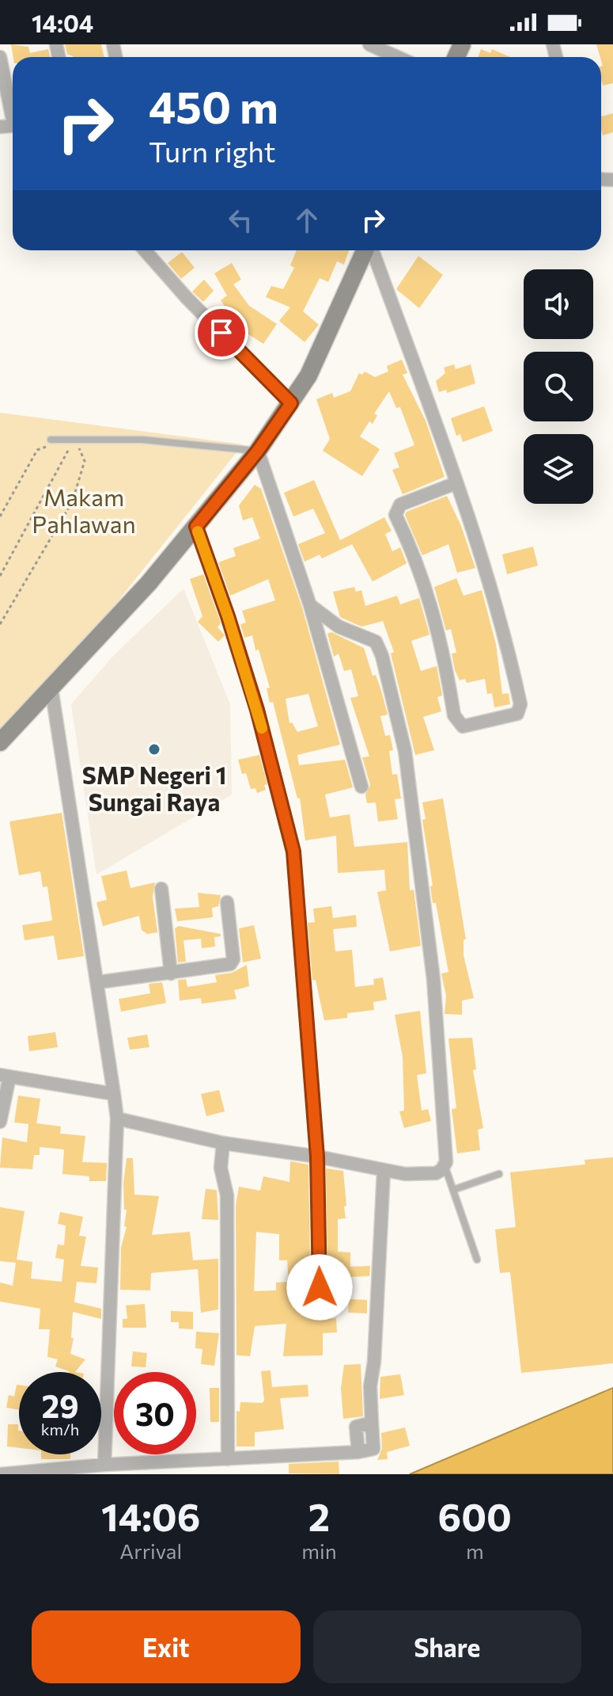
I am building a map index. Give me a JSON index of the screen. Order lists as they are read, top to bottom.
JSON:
{
  "parks": ["Makam Pahlawan"],
  "places": ["SMP Negeri 1 Sungai Raya"],
  "page": {
    "status": "14:04",
    "turn": ["450 m", "Turn right"],
    "speed": "29 km/h",
    "limit": "30",
    "eta": [
      "14:06",
      "Arrival",
      "2",
      "min",
      "600",
      "m"
    ],
    "buttons": ["Exit", "Share"]
  }
}
